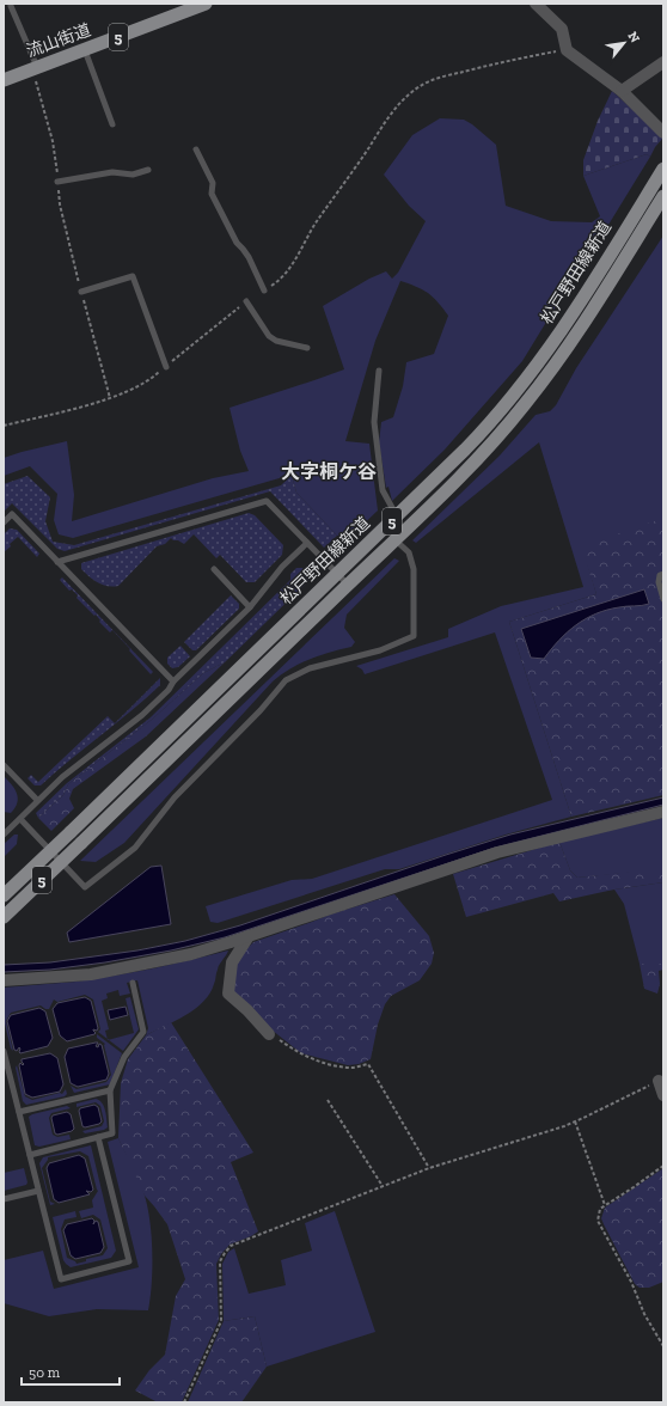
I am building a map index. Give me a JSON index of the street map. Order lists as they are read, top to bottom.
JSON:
{
  "streets": {
    "main road": ["5", "流山街道", "松戸野田線新道"]
  },
  "districts": ["大字桐ケ谷"],
  "scale_bar": "50 m",
  "north": "top right"
}
